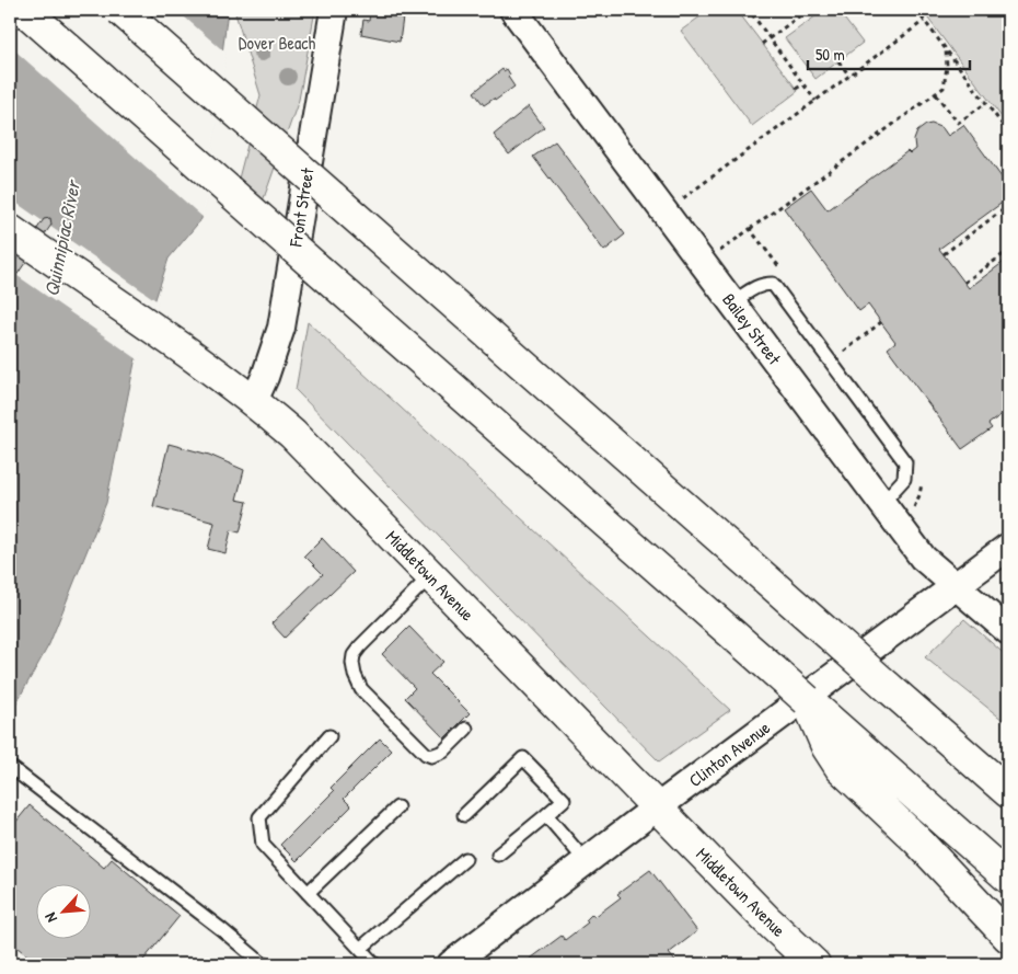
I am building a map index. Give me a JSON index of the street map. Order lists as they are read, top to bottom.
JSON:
{
  "streets": {
    "main road": ["Middletown Avenue"],
    "street": ["Front Street", "Bailey Street", "Clinton Avenue"]
  },
  "crossings": [
    ["Front Street", "Middletown Avenue"],
    ["Bailey Street", "Clinton Avenue"],
    ["Middletown Avenue", "Clinton Avenue"]
  ],
  "water": ["Quinnipiac River"],
  "parks": ["Dover Beach"],
  "scale_bar": "50 m",
  "north": "bottom left"
}
